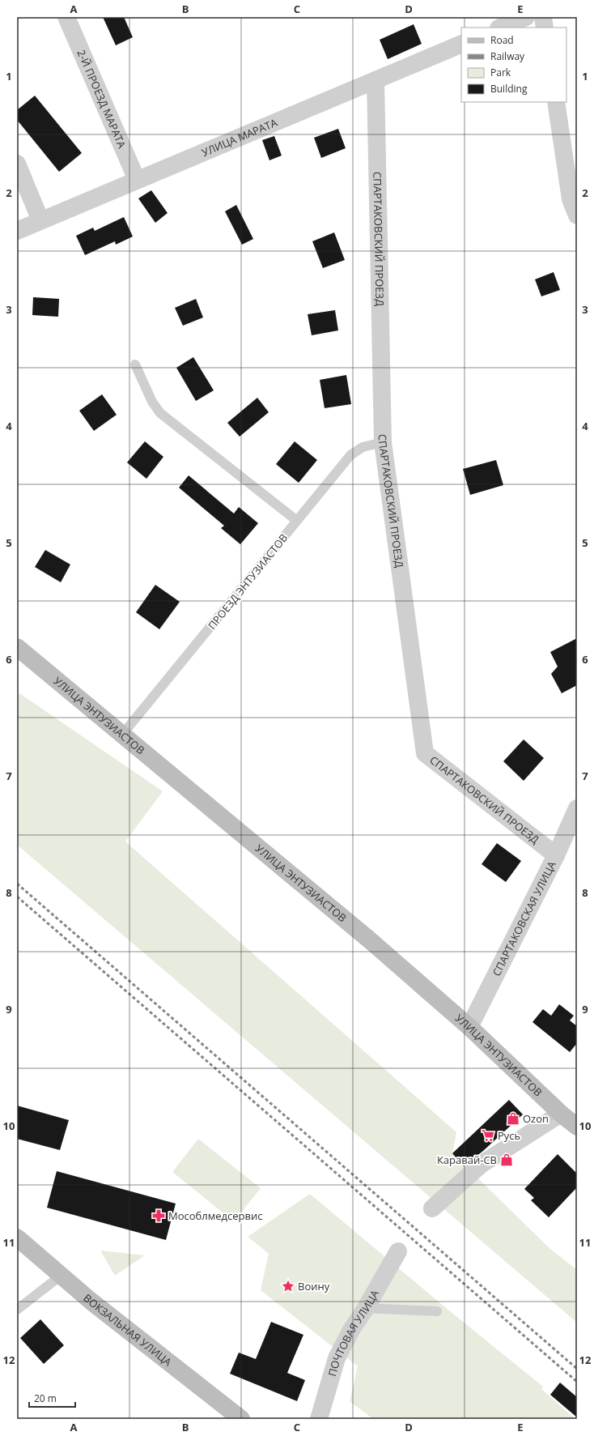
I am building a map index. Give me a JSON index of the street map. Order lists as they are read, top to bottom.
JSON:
{
  "streets": {
    "street": [
      "2-Й ПРОЕЗД МАРАТА",
      "УЛИЦА МАРАТА",
      "СПАРТАКОВСКИЙ ПРОЕЗД",
      "УЛИЦА ЭНТУЗИАСТОВ",
      "СПАРТАКОВСКАЯ УЛИЦА",
      "ВОКЗАЛЬНАЯ УЛИЦА",
      "ПОЧТОВАЯ УЛИЦА"
    ],
    "lane": ["ПРОЕЗД ЭНТУЗИАСТОВ"]
  },
  "crossings": [
    ["2-Й ПРОЕЗД МАРАТА", "УЛИЦА МАРАТА"],
    ["УЛИЦА МАРАТА", "СПАРТАКОВСКИЙ ПРОЕЗД"],
    ["СПАРТАКОВСКИЙ ПРОЕЗД", "ПРОЕЗД ЭНТУЗИАСТОВ"],
    ["СПАРТАКОВСКИЙ ПРОЕЗД", "СПАРТАКОВСКАЯ УЛИЦА"],
    ["ПРОЕЗД ЭНТУЗИАСТОВ", "УЛИЦА ЭНТУЗИАСТОВ"],
    ["УЛИЦА ЭНТУЗИАСТОВ", "СПАРТАКОВСКАЯ УЛИЦА"]
  ],
  "places": {
    "shop": ["Ozon", "Каравай-СВ"],
    "supermarket": ["Русь"],
    "pharmacy": ["Мособлмедсервис"],
    "place": ["Воину"]
  },
  "legend": [
    "Road",
    "Railway",
    "Park",
    "Building"
  ],
  "scale_bar": "20 m",
  "grid": {
    "columns": [
      "A",
      "B",
      "C",
      "D",
      "E"
    ],
    "rows": [
      "1",
      "2",
      "3",
      "4",
      "5",
      "6",
      "7",
      "8",
      "9",
      "10",
      "11",
      "12"
    ]
  }
}
